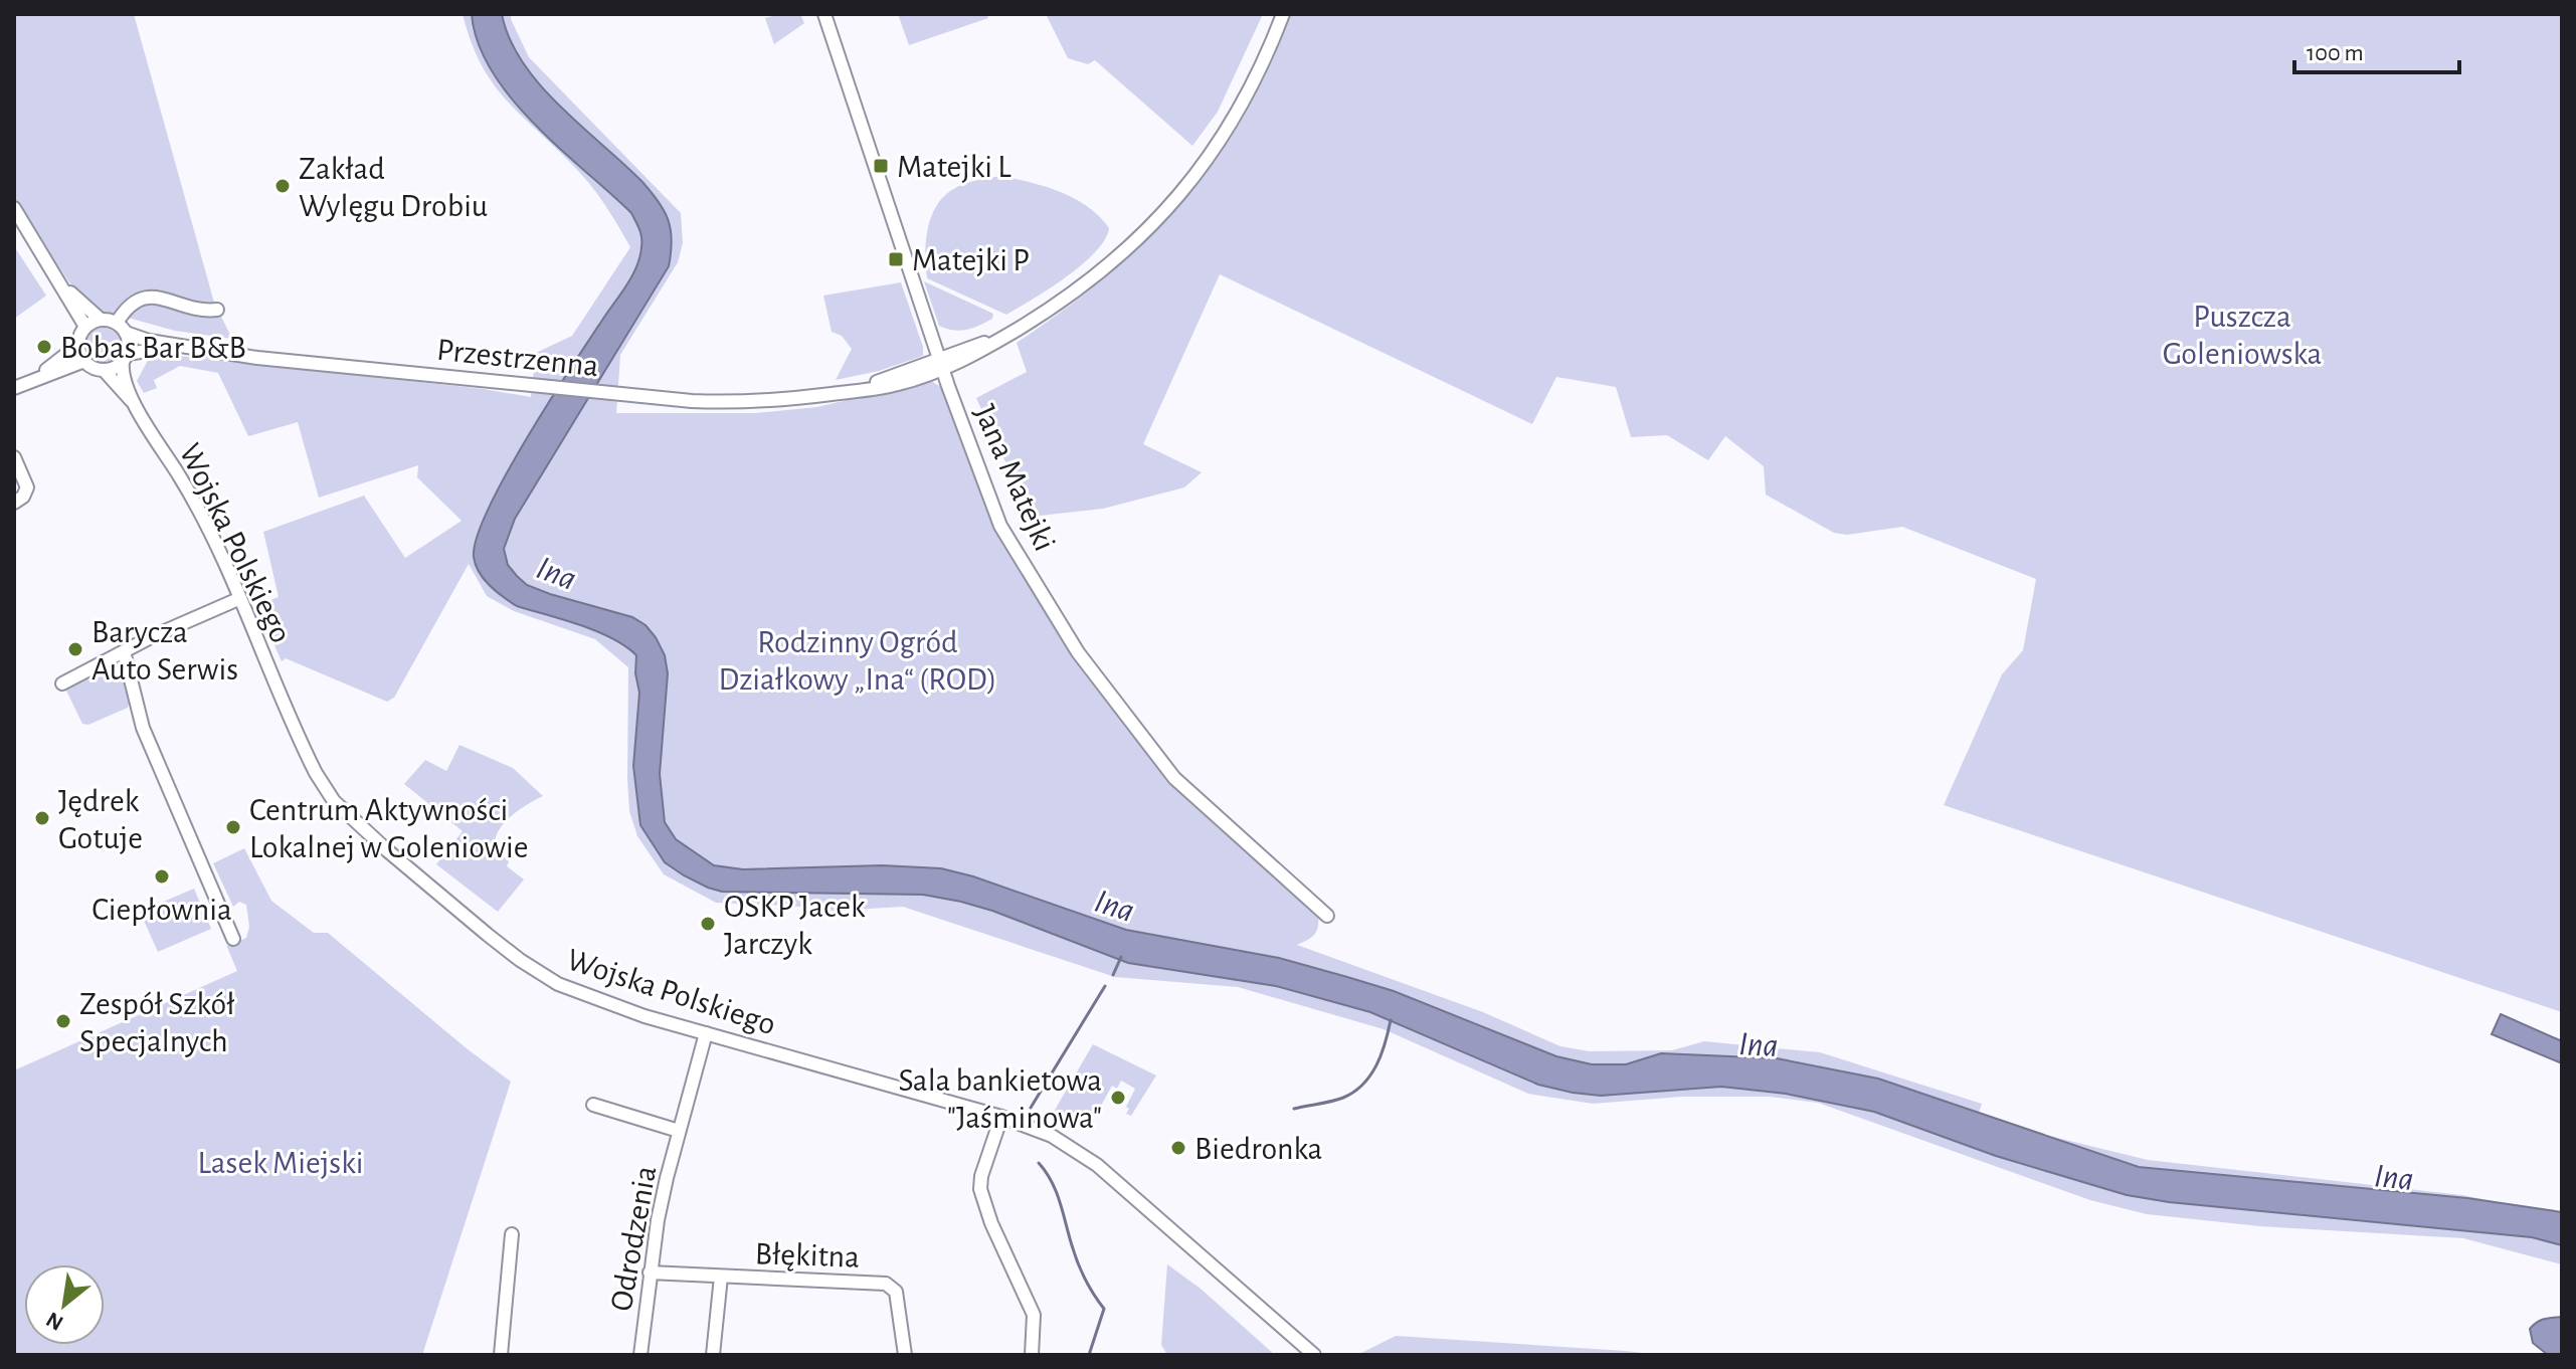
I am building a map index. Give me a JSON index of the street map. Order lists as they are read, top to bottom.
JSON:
{
  "streets": {
    "street": [
      "Przestrzenna",
      "Jana Matejki",
      "Wojska Polskiego",
      "Odrodzenia",
      "Błękitna"
    ]
  },
  "crossings": [
    ["Przestrzenna", "Jana Matejki"],
    ["Przestrzenna", "Wojska Polskiego"],
    ["Wojska Polskiego", "Odrodzenia"],
    ["Odrodzenia", "Błękitna"]
  ],
  "water": ["Ina"],
  "parks": ["Puszcza Goleniowska", "Rodzinny Ogród Działkowy „Ina“ (ROD)", "Lasek Miejski"],
  "places": {
    "transit": ["Matejki L", "Matejki P"],
    "other": [
      "Zakład Wylęgu Drobiu",
      "Bobas Bar B&B",
      "Barycza Auto Serwis",
      "Jędrek Gotuje",
      "Centrum Aktywności Lokalnej w Goleniowie",
      "Ciepłownia",
      "OSKP Jacek Jarczyk",
      "Zespół Szkół Specjalnych",
      "Sala bankietowa \"Jaśminowa\"",
      "Biedronka"
    ]
  },
  "scale_bar": "100 m",
  "north": "bottom left"
}
